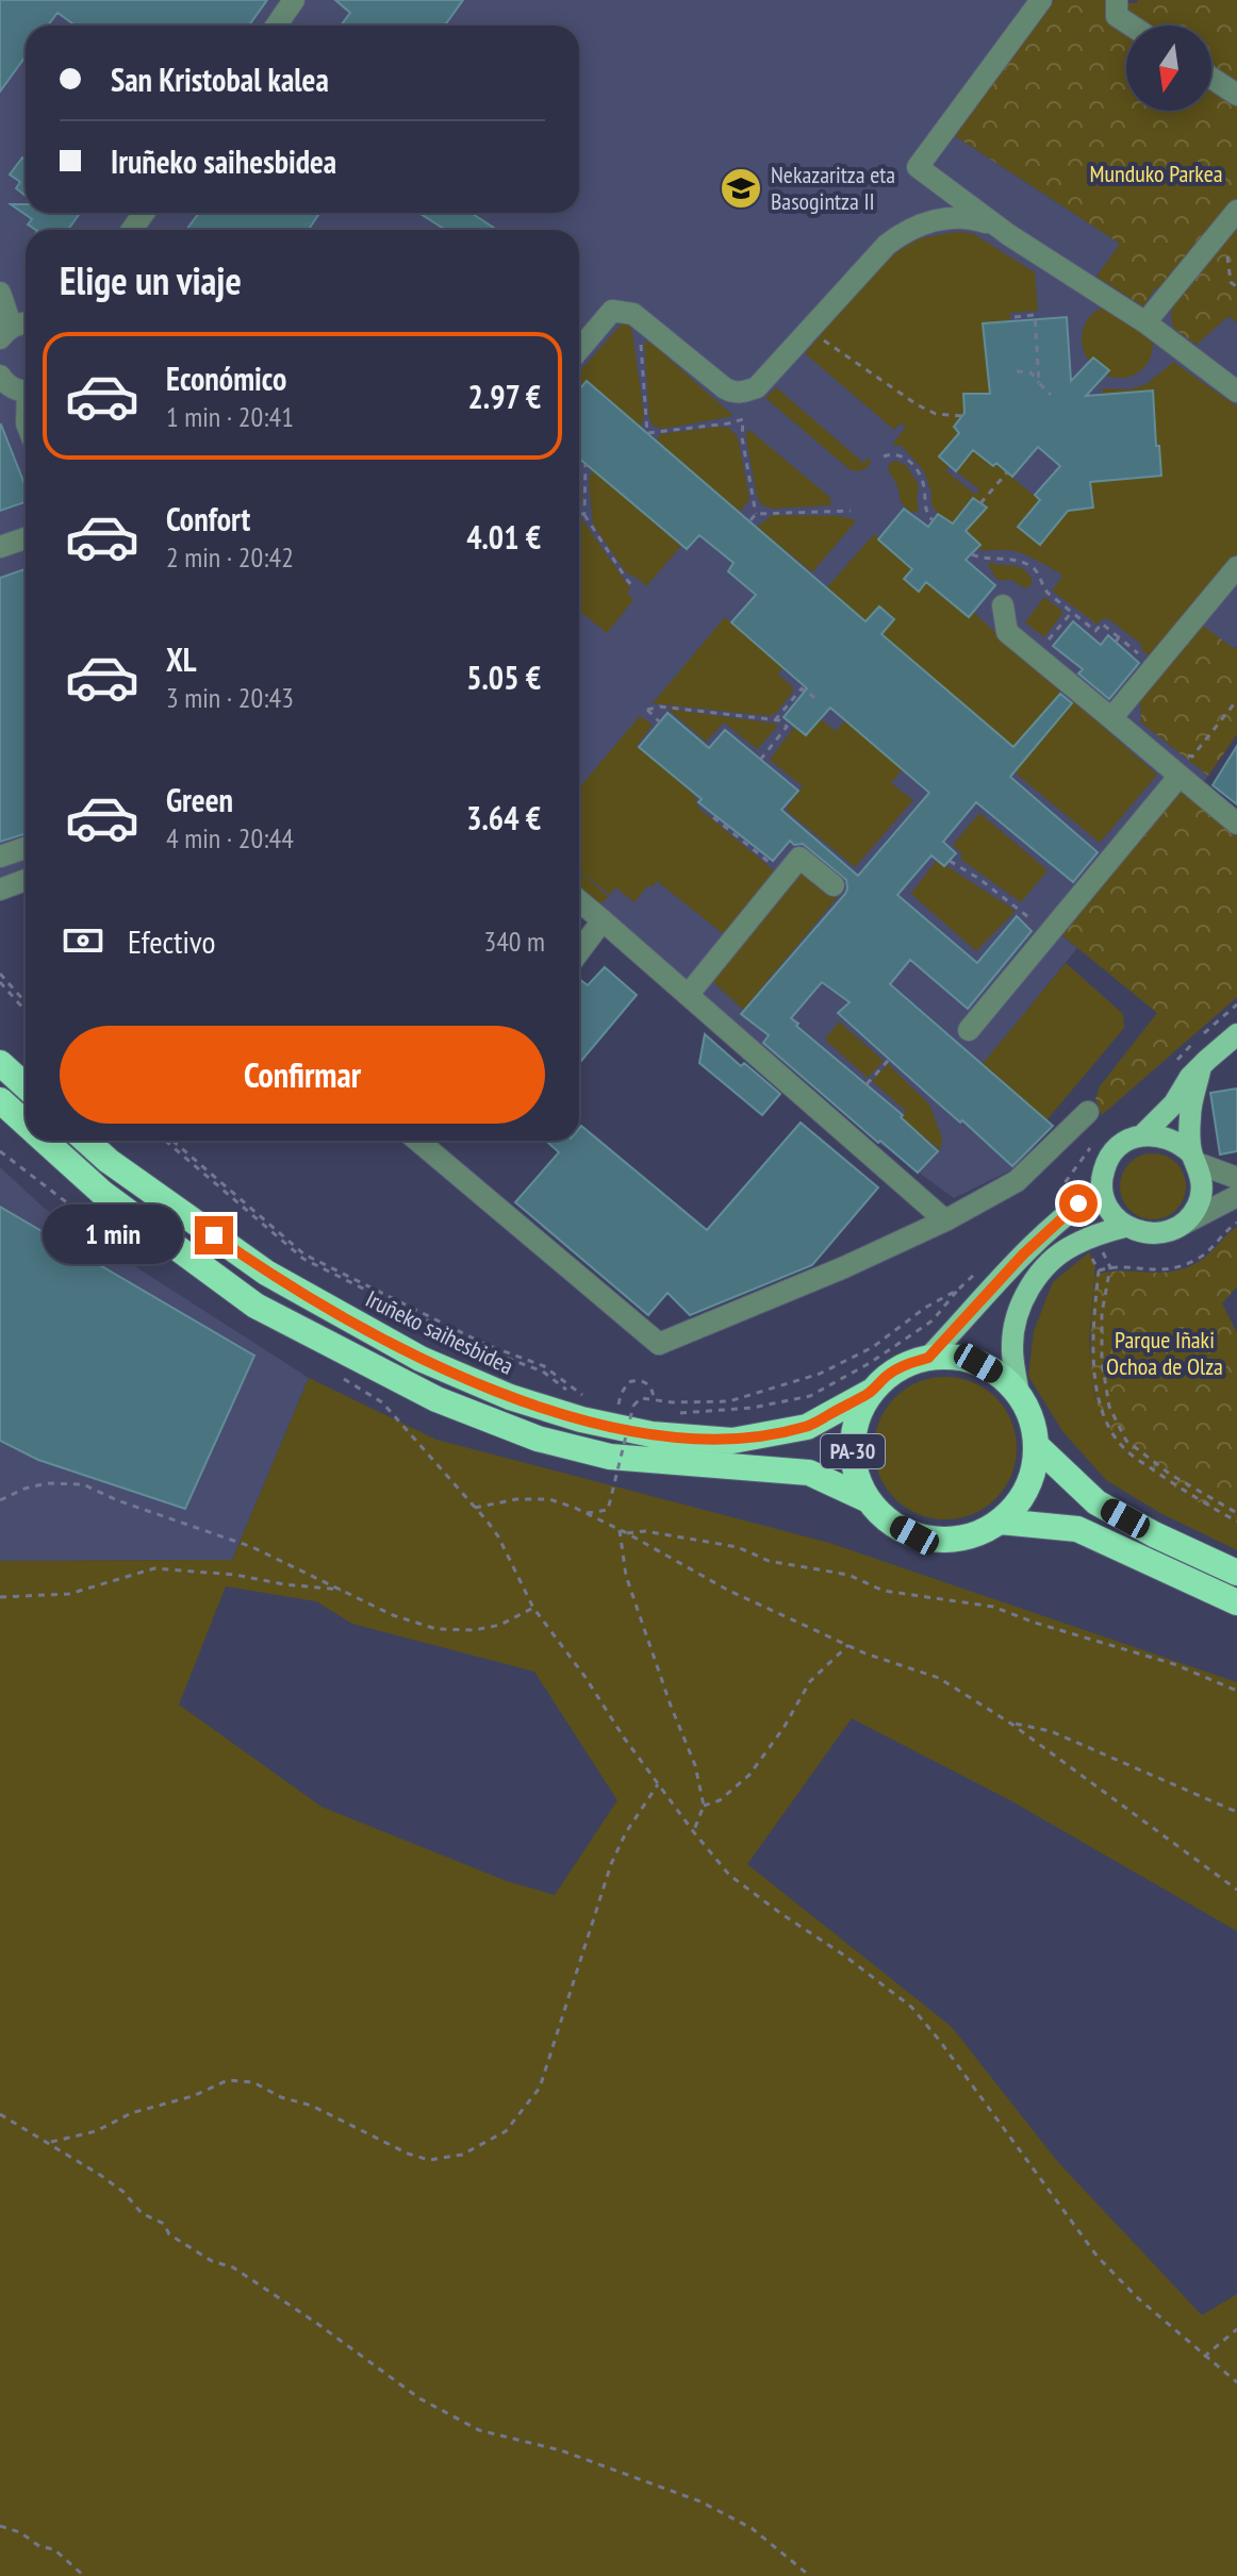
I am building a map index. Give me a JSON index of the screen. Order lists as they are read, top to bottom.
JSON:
{
  "streets": {
    "highway": ["Iruñeko saihesbidea", "PA-30"]
  },
  "crossings": [
    ["Iruñeko saihesbidea", "PA-30"]
  ],
  "parks": ["Munduko Parkea", "Parque Iñaki Ochoa de Olza"],
  "places": {
    "school or university": ["Nekazaritza eta Basogintza II"]
  },
  "north": "bottom",
  "page": {
    "banner": ["San Kristobal kalea", "Iruñeko saihesbidea"],
    "heading": "Elige un viaje",
    "list": [
      {
        "name": "Económico",
        "note": "1 min · 20:41",
        "value": "2.97 €"
      },
      {
        "name": "Confort",
        "note": "2 min · 20:42",
        "value": "4.01 €"
      },
      {
        "name": "XL",
        "note": "3 min · 20:43",
        "value": "5.05 €"
      },
      {
        "name": "Green",
        "note": "4 min · 20:44",
        "value": "3.64 €"
      }
    ],
    "pay": ["Efectivo", "340 m"],
    "buttons": "Confirmar",
    "bubble": "1 min"
  }
}
